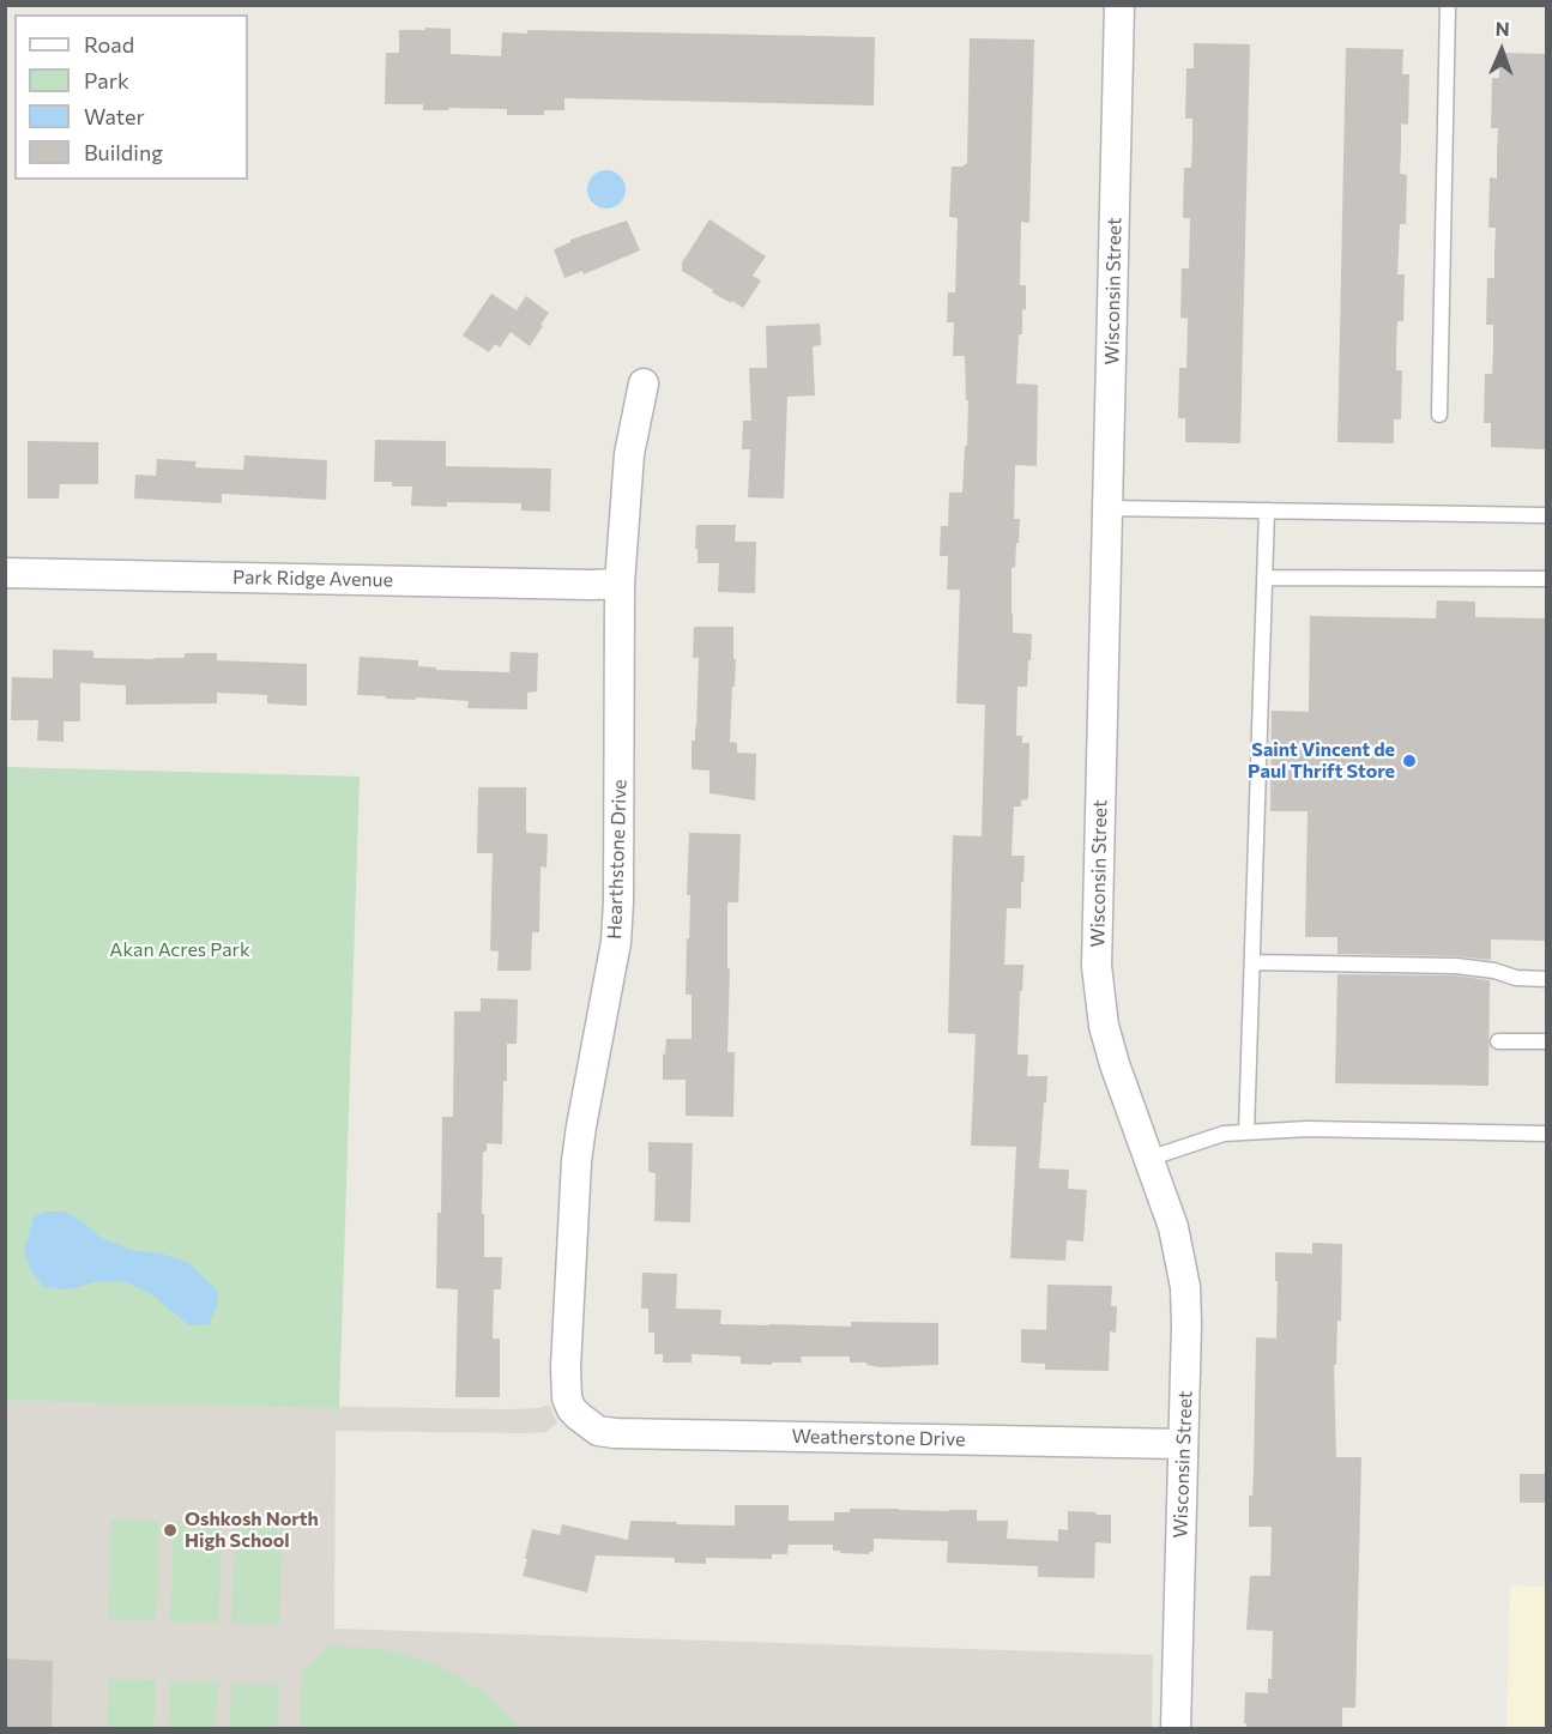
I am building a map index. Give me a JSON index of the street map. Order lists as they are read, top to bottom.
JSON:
{
  "streets": {
    "street": [
      "Wisconsin Street",
      "Park Ridge Avenue",
      "Hearthstone Drive",
      "Weatherstone Drive"
    ]
  },
  "crossings": [
    ["Wisconsin Street", "Weatherstone Drive"],
    ["Park Ridge Avenue", "Hearthstone Drive"],
    ["Hearthstone Drive", "Weatherstone Drive"]
  ],
  "parks": ["Akan Acres Park"],
  "places": ["Saint Vincent de Paul Thrift Store", "Oshkosh North High School"],
  "legend": [
    "Road",
    "Park",
    "Water",
    "Building"
  ],
  "north": "top"
}
